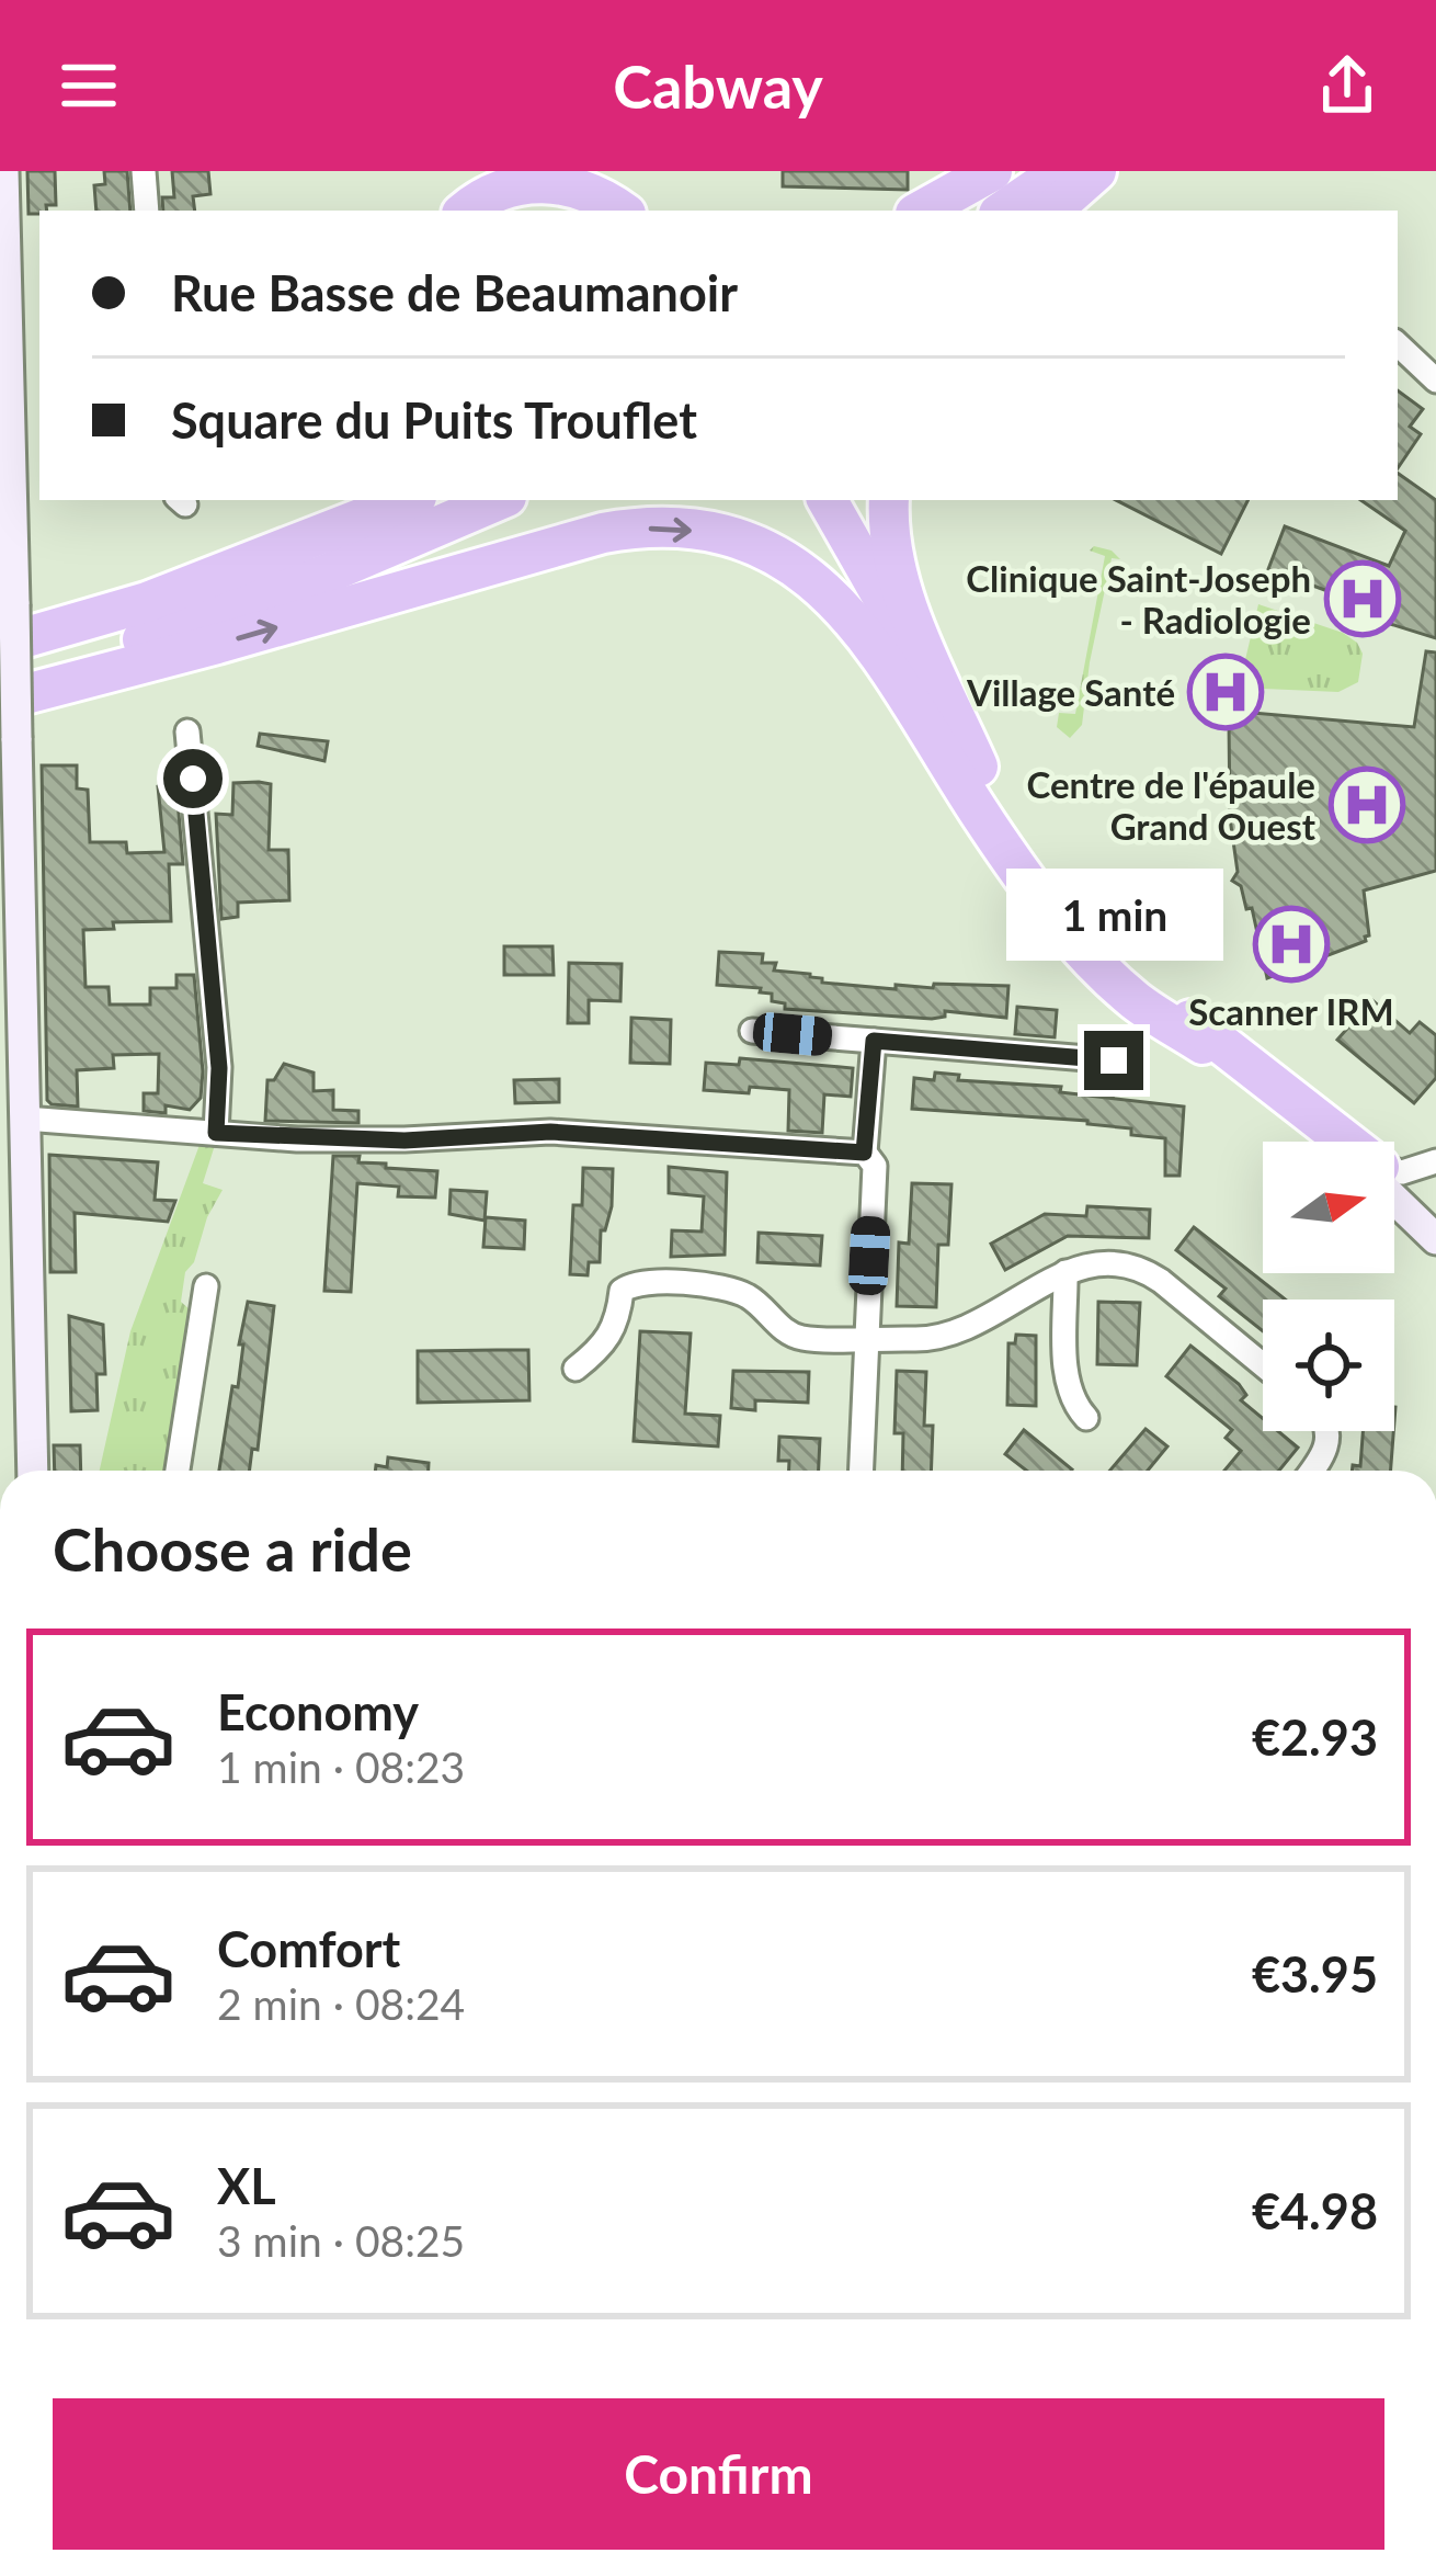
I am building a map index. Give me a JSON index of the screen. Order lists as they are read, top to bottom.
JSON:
{
  "places": {
    "hospital": [
      "Clinique Saint-Joseph - Radiologie",
      "Village Santé",
      "Centre de l'épaule Grand Ouest",
      "Scanner IRM"
    ]
  },
  "north": "right",
  "page": {
    "header": "Cabway",
    "banner": ["Rue Basse de Beaumanoir", "Square du Puits Trouflet"],
    "bubble": "1 min",
    "heading": "Choose a ride",
    "list": [
      {
        "name": "Economy",
        "note": "1 min · 08:23",
        "value": "€2.93"
      },
      {
        "name": "Comfort",
        "note": "2 min · 08:24",
        "value": "€3.95"
      },
      {
        "name": "XL",
        "note": "3 min · 08:25",
        "value": "€4.98"
      }
    ],
    "buttons": "Confirm"
  }
}
